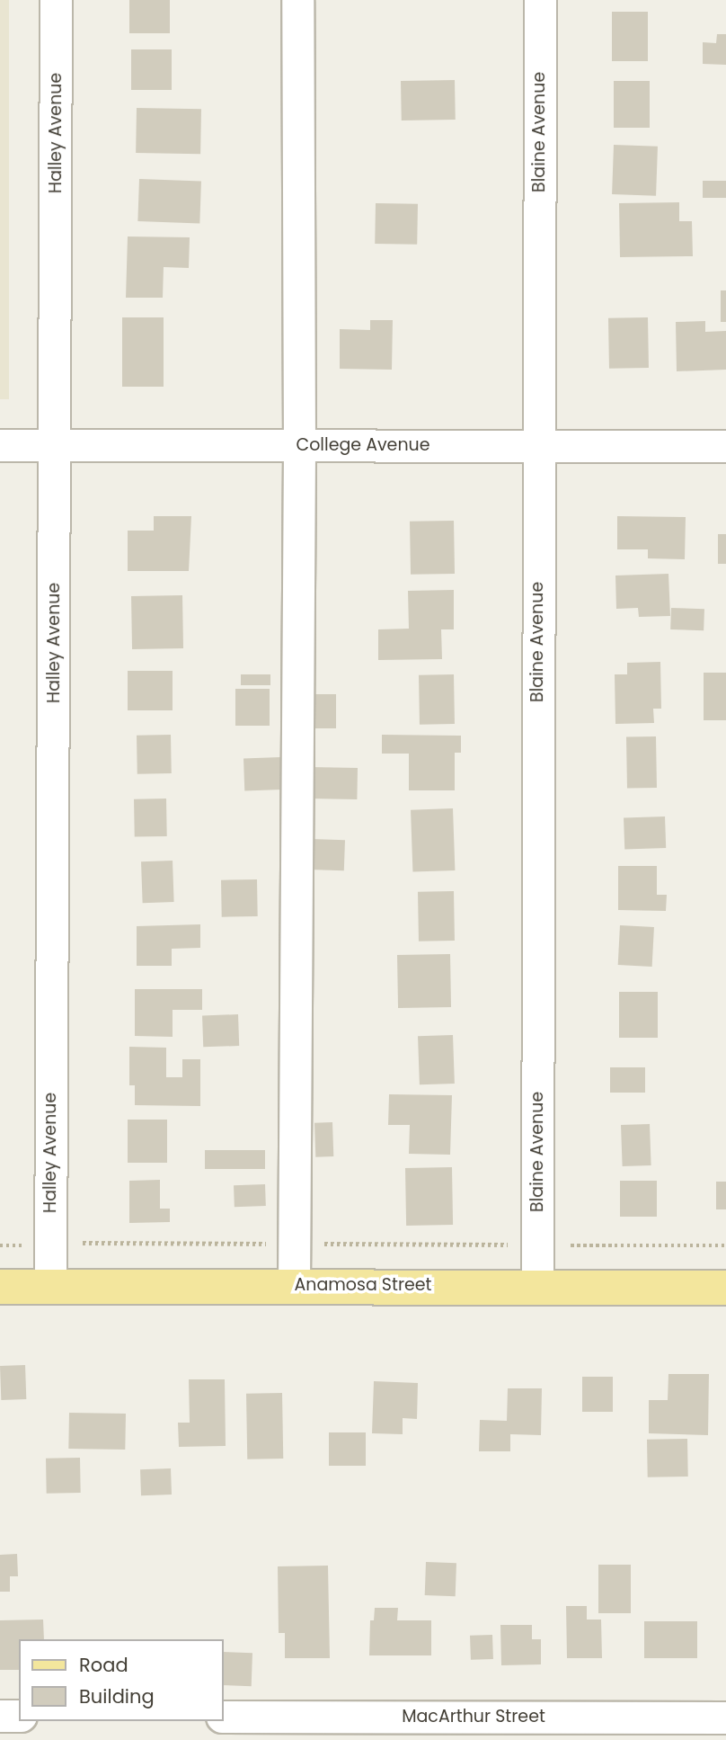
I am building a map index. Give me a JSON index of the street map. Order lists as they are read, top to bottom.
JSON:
{
  "streets": {
    "main road": ["Anamosa Street"],
    "street": [
      "Blaine Avenue",
      "Halley Avenue",
      "College Avenue",
      "MacArthur Street"
    ]
  },
  "crossings": [
    ["Blaine Avenue", "College Avenue"],
    ["Blaine Avenue", "Anamosa Street"],
    ["Halley Avenue", "College Avenue"],
    ["Halley Avenue", "Anamosa Street"]
  ],
  "legend": ["Road", "Building"]
}
